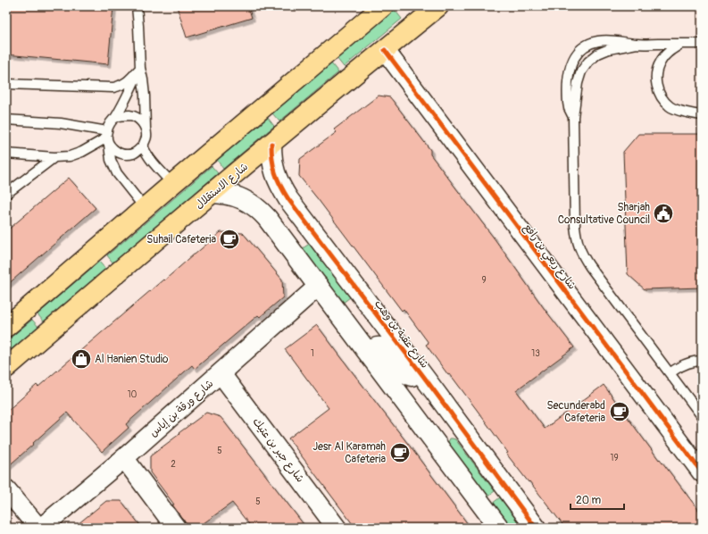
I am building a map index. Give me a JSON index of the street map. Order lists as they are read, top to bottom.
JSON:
{
  "streets": {
    "main road": ["شارع الاستقلال"],
    "street": [
      "شارع ربعي بن رافع",
      "شارع عقبة بن وهب",
      "شارع ورقة بن إياس",
      "شارع جبر بن عتيك"
    ]
  },
  "crossings": [
    ["شارع الاستقلال", "شارع ربعي بن رافع"],
    ["شارع الاستقلال", "شارع عقبة بن وهب"],
    ["شارع ورقة بن إياس", "شارع جبر بن عتيك"]
  ],
  "places": {
    "public building": ["Sharjah Consultative Council"],
    "cafe": ["Suhail Cafeteria", "Secunderabd Cafeteria", "Jesr Al Karamah Cafeteria"],
    "shop": ["Al Hanien Studio"]
  },
  "house_numbers": [
    "9",
    "1",
    "13",
    "10",
    "5",
    "19",
    "2",
    "5"
  ],
  "scale_bar": "20 m"
}
